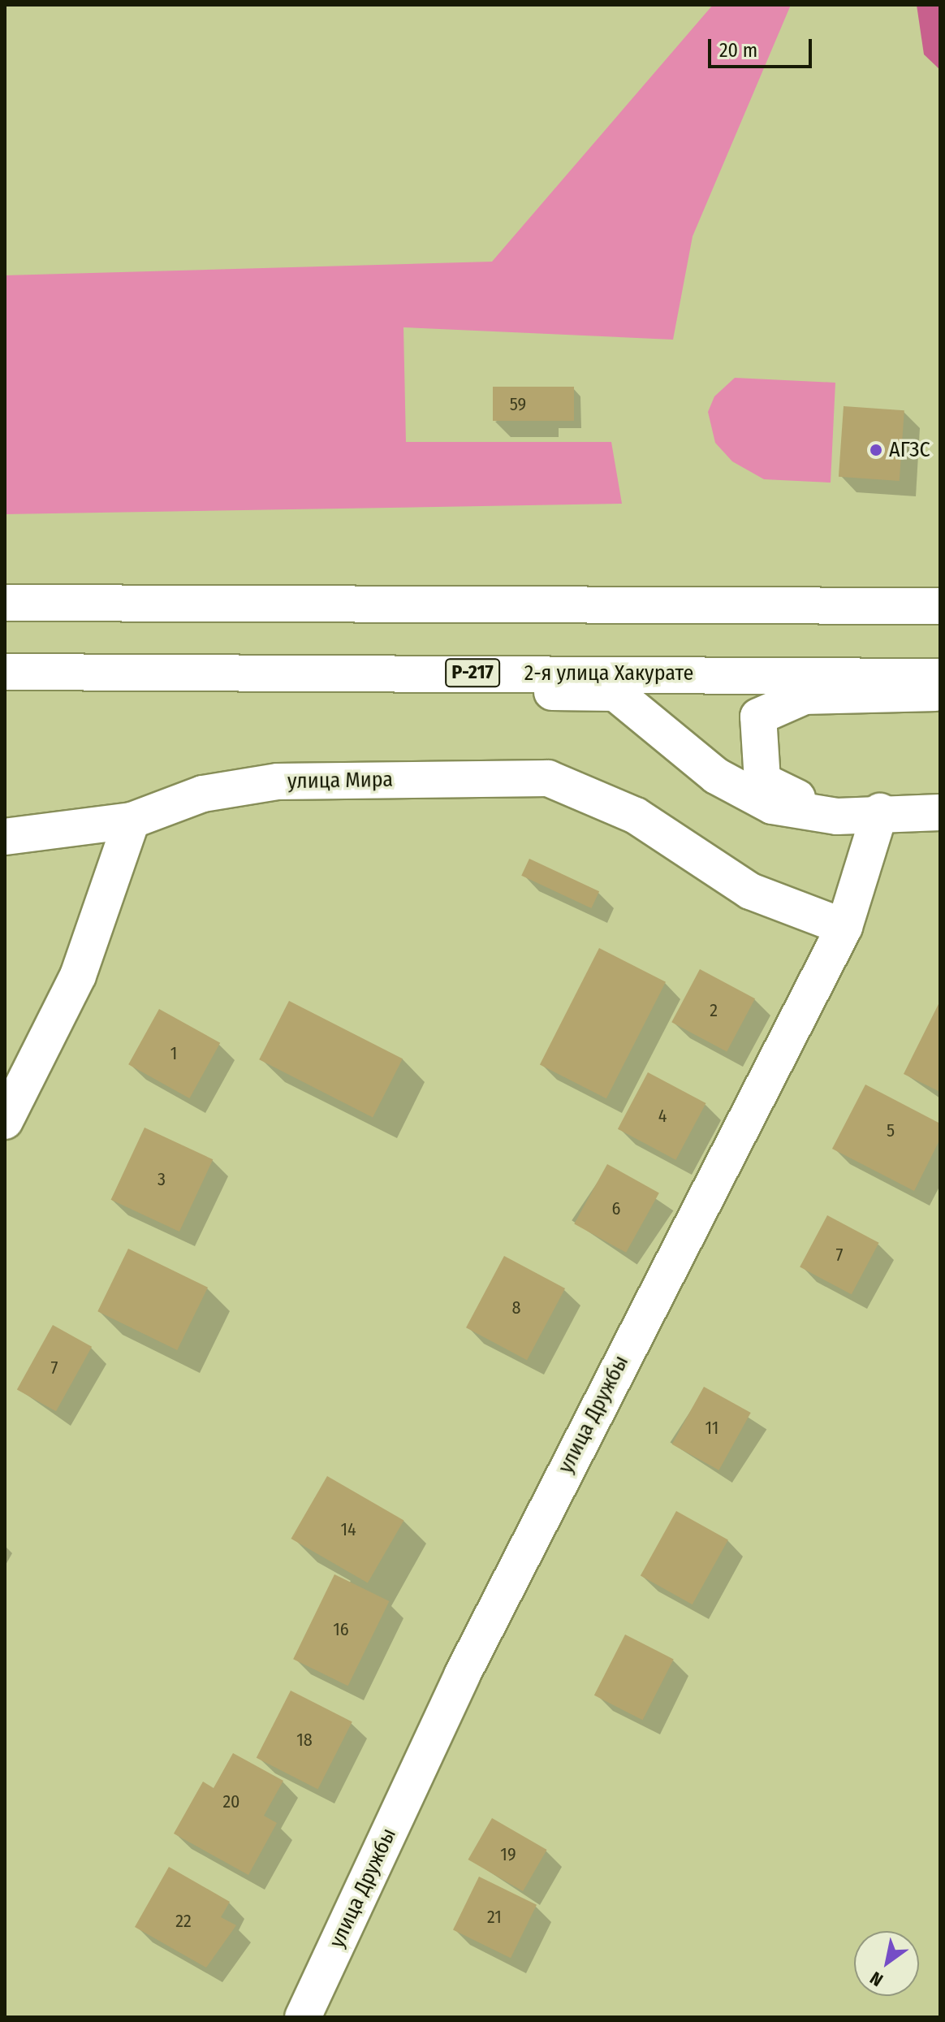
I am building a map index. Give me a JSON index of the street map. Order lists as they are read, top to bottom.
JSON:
{
  "streets": {
    "street": [
      "Р-217",
      "2-я улица Хакурате",
      "улица Мира",
      "улица Дружбы"
    ]
  },
  "crossings": [
    ["улица Мира", "улица Дружбы"]
  ],
  "places": ["АГЗС"],
  "house_numbers": [
    "59",
    "2",
    "1",
    "4",
    "5",
    "3",
    "6",
    "7",
    "8",
    "7",
    "11",
    "14",
    "16",
    "18",
    "20",
    "19",
    "21",
    "22"
  ],
  "scale_bar": "20 m",
  "north": "bottom left"
}
